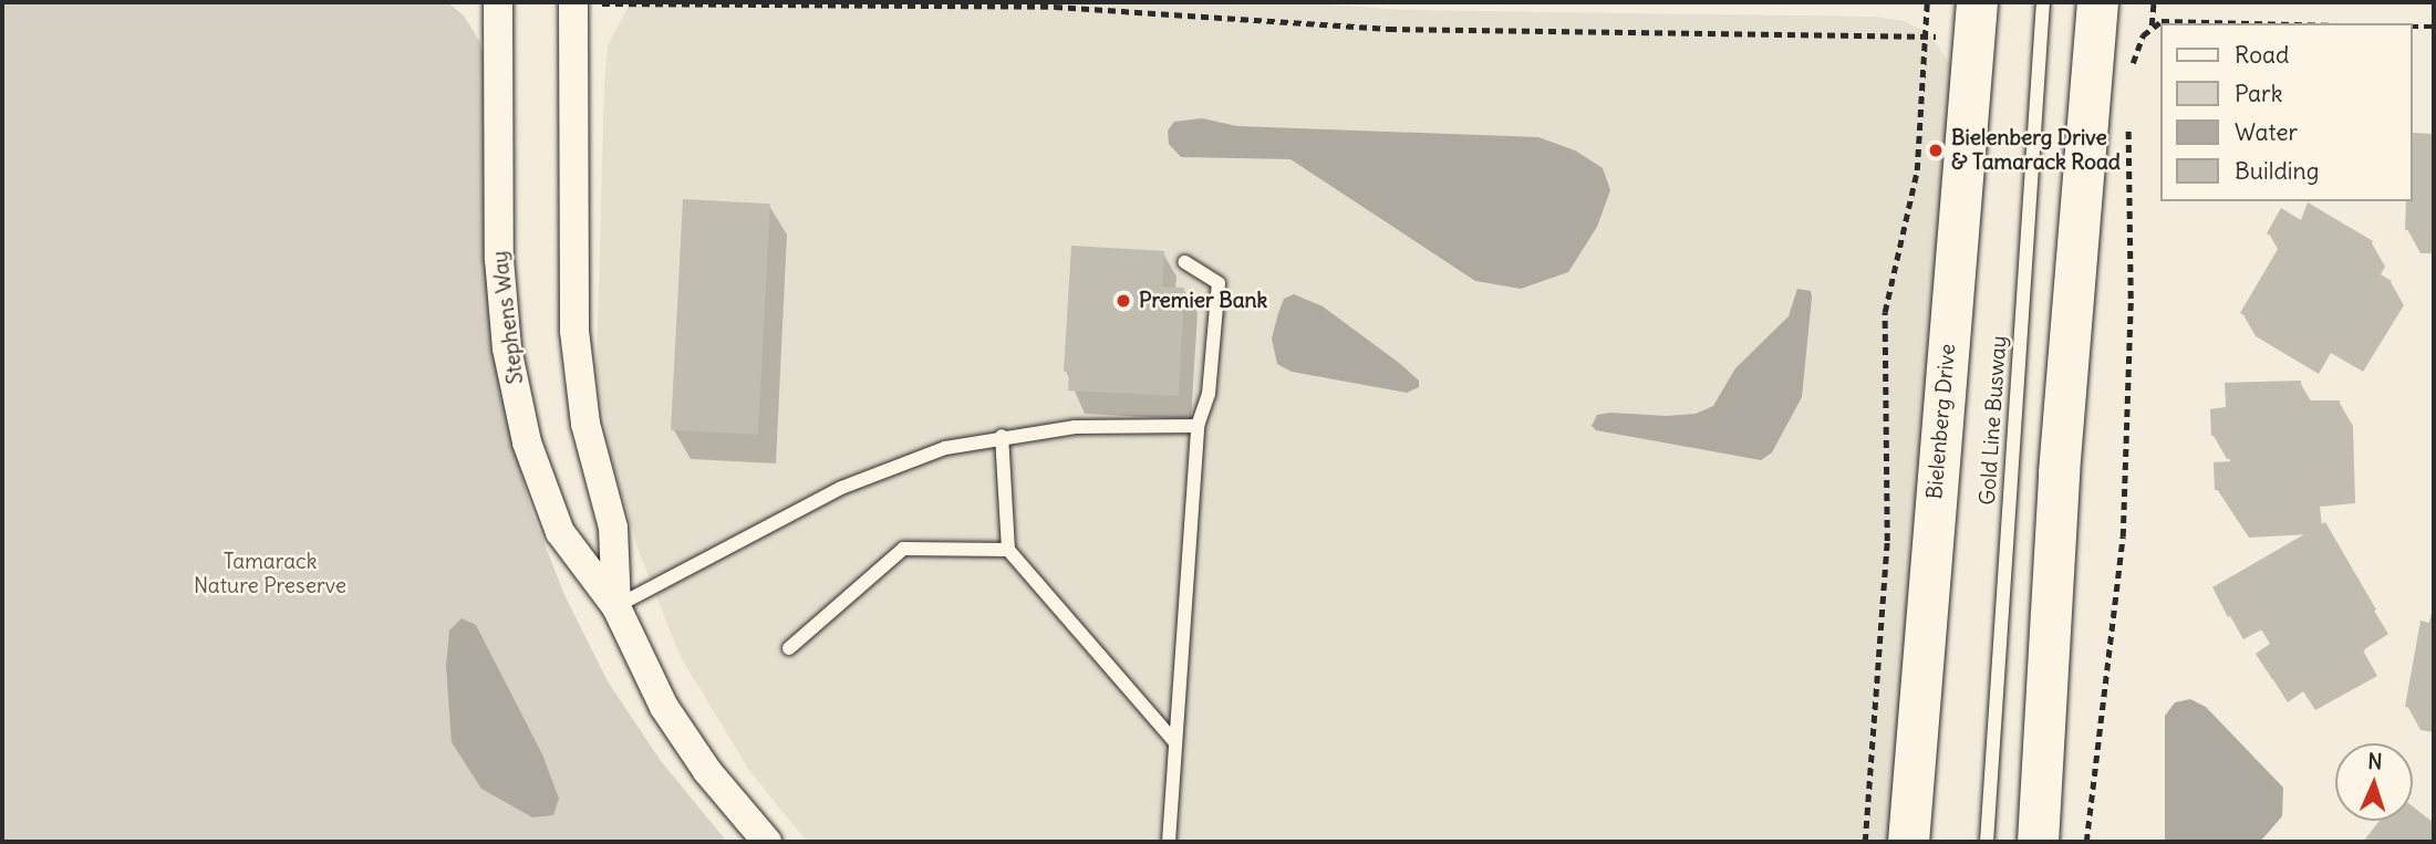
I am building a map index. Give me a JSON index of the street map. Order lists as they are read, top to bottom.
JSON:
{
  "streets": {
    "street": ["Stephens Way", "Bielenberg Drive"],
    "lane": ["Gold Line Busway"]
  },
  "parks": ["Tamarack Nature Preserve"],
  "places": ["Bielenberg Drive & Tamarack Road", "Premier Bank"],
  "legend": [
    "Road",
    "Park",
    "Water",
    "Building"
  ],
  "north": "top"
}
